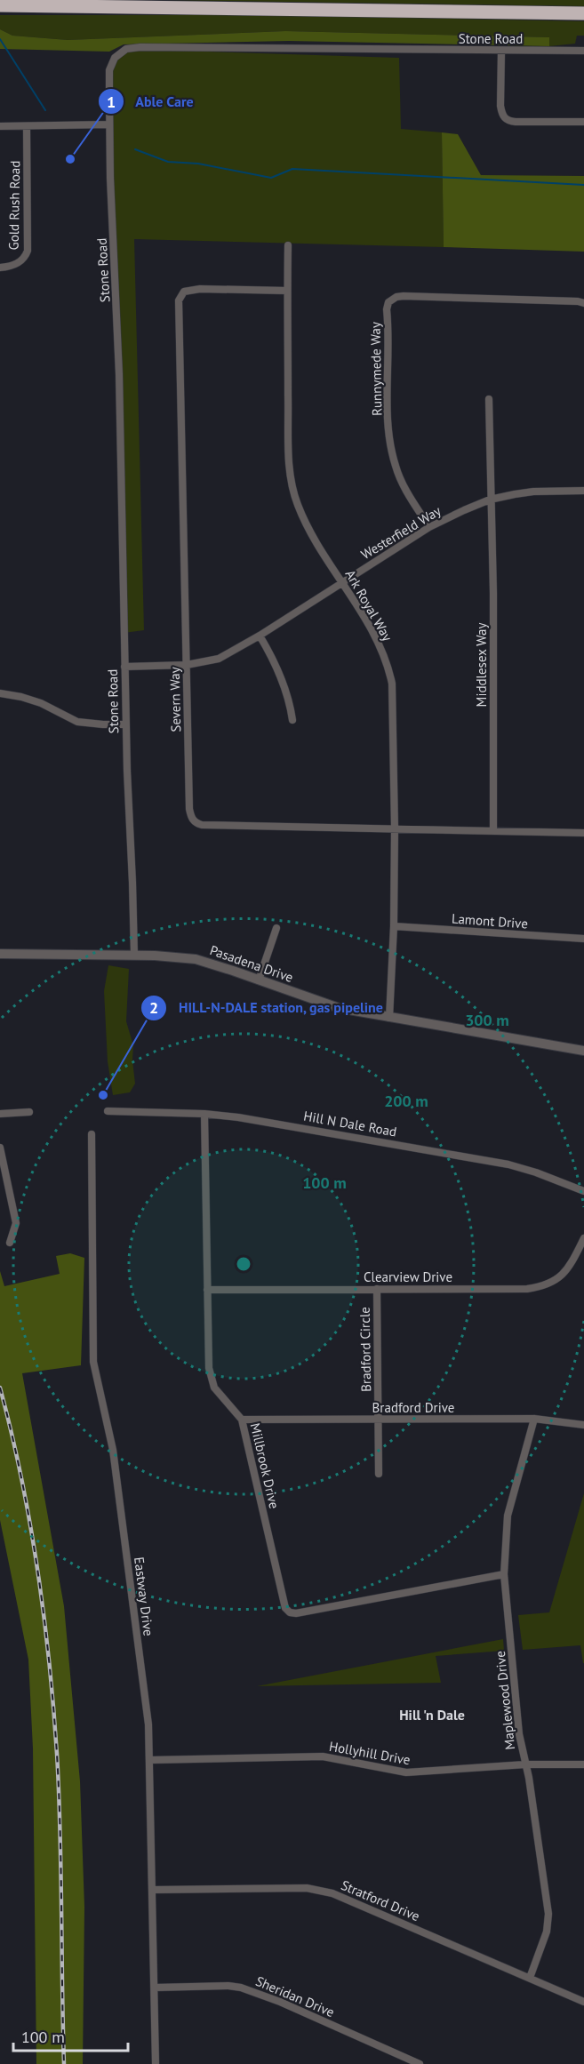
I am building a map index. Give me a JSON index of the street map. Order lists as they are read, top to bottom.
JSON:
{
  "streets": {
    "street": [
      "Stone Road",
      "Gold Rush Road",
      "Runnymede Way",
      "Westerfield Way",
      "Ark Royal Way",
      "Middlesex Way",
      "Severn Way",
      "Lamont Drive",
      "Pasadena Drive",
      "Hill N Dale Road",
      "Clearview Drive",
      "Bradford Circle",
      "Bradford Drive",
      "Millbrook Drive",
      "Eastway Drive",
      "Maplewood Drive",
      "Hollyhill Drive",
      "Stratford Drive",
      "Sheridan Drive"
    ]
  },
  "crossings": [
    ["Stone Road", "Westerfield Way"],
    ["Stone Road", "Pasadena Drive"],
    ["Runnymede Way", "Westerfield Way"],
    ["Westerfield Way", "Ark Royal Way"],
    ["Westerfield Way", "Middlesex Way"],
    ["Westerfield Way", "Severn Way"],
    ["Ark Royal Way", "Severn Way"],
    ["Ark Royal Way", "Lamont Drive"],
    ["Ark Royal Way", "Pasadena Drive"],
    ["Middlesex Way", "Severn Way"],
    ["Hill N Dale Road", "Millbrook Drive"],
    ["Clearview Drive", "Bradford Circle"],
    ["Clearview Drive", "Millbrook Drive"],
    ["Bradford Circle", "Bradford Drive"],
    ["Bradford Drive", "Millbrook Drive"],
    ["Bradford Drive", "Maplewood Drive"],
    ["Millbrook Drive", "Maplewood Drive"],
    ["Eastway Drive", "Hollyhill Drive"],
    ["Eastway Drive", "Stratford Drive"],
    ["Eastway Drive", "Sheridan Drive"],
    ["Maplewood Drive", "Hollyhill Drive"],
    ["Maplewood Drive", "Stratford Drive"]
  ],
  "districts": ["Hill 'n Dale"],
  "places": ["Able Care", "HILL-N-DALE station, gas pipeline"],
  "scale_bar": "100 m",
  "rings": ["300 m", "200 m", "100 m"]
}
